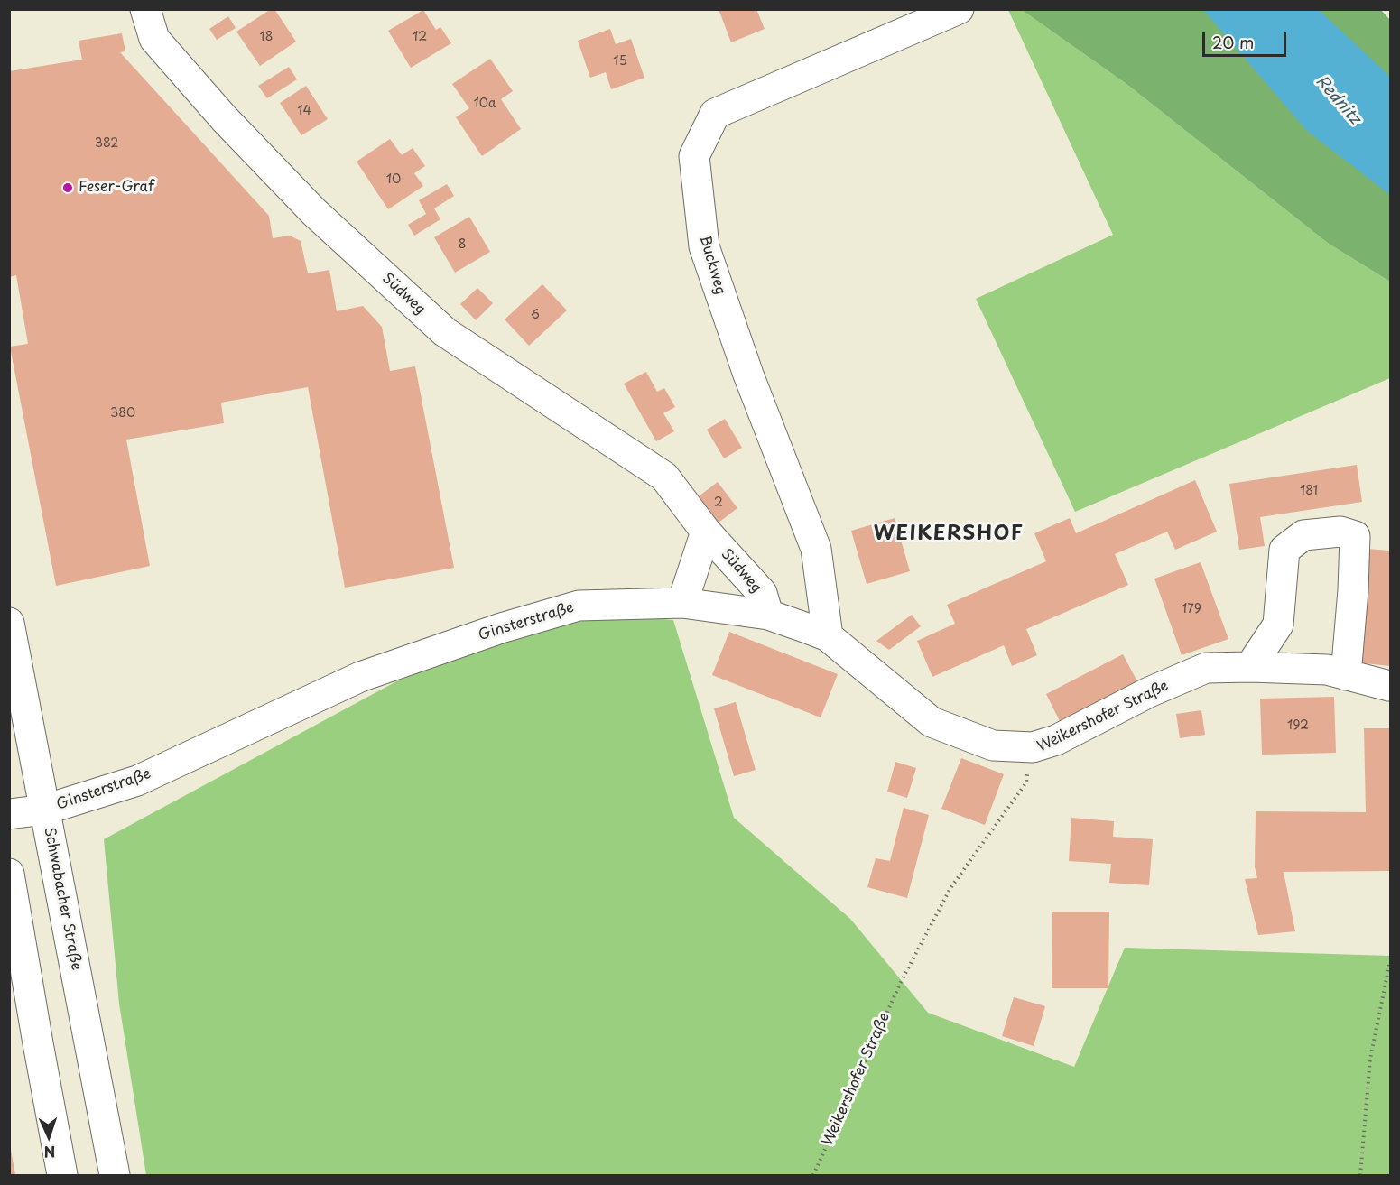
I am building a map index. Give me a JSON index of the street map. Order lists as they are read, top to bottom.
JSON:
{
  "streets": {
    "street": [
      "Buckweg",
      "Südweg",
      "Ginsterstraße",
      "Weikershofer Straße",
      "Schwabacher Straße"
    ]
  },
  "crossings": [
    ["Buckweg", "Ginsterstraße"],
    ["Südweg", "Ginsterstraße"],
    ["Ginsterstraße", "Weikershofer Straße"],
    ["Ginsterstraße", "Schwabacher Straße"]
  ],
  "districts": ["WEIKERSHOF"],
  "water": ["Rednitz"],
  "places": ["Feser-Graf"],
  "house_numbers": [
    "18",
    "12",
    "15",
    "10a",
    "14",
    "382",
    "10",
    "8",
    "6",
    "380",
    "181",
    "2",
    "179",
    "192"
  ],
  "scale_bar": "20 m",
  "north": "bottom"
}
